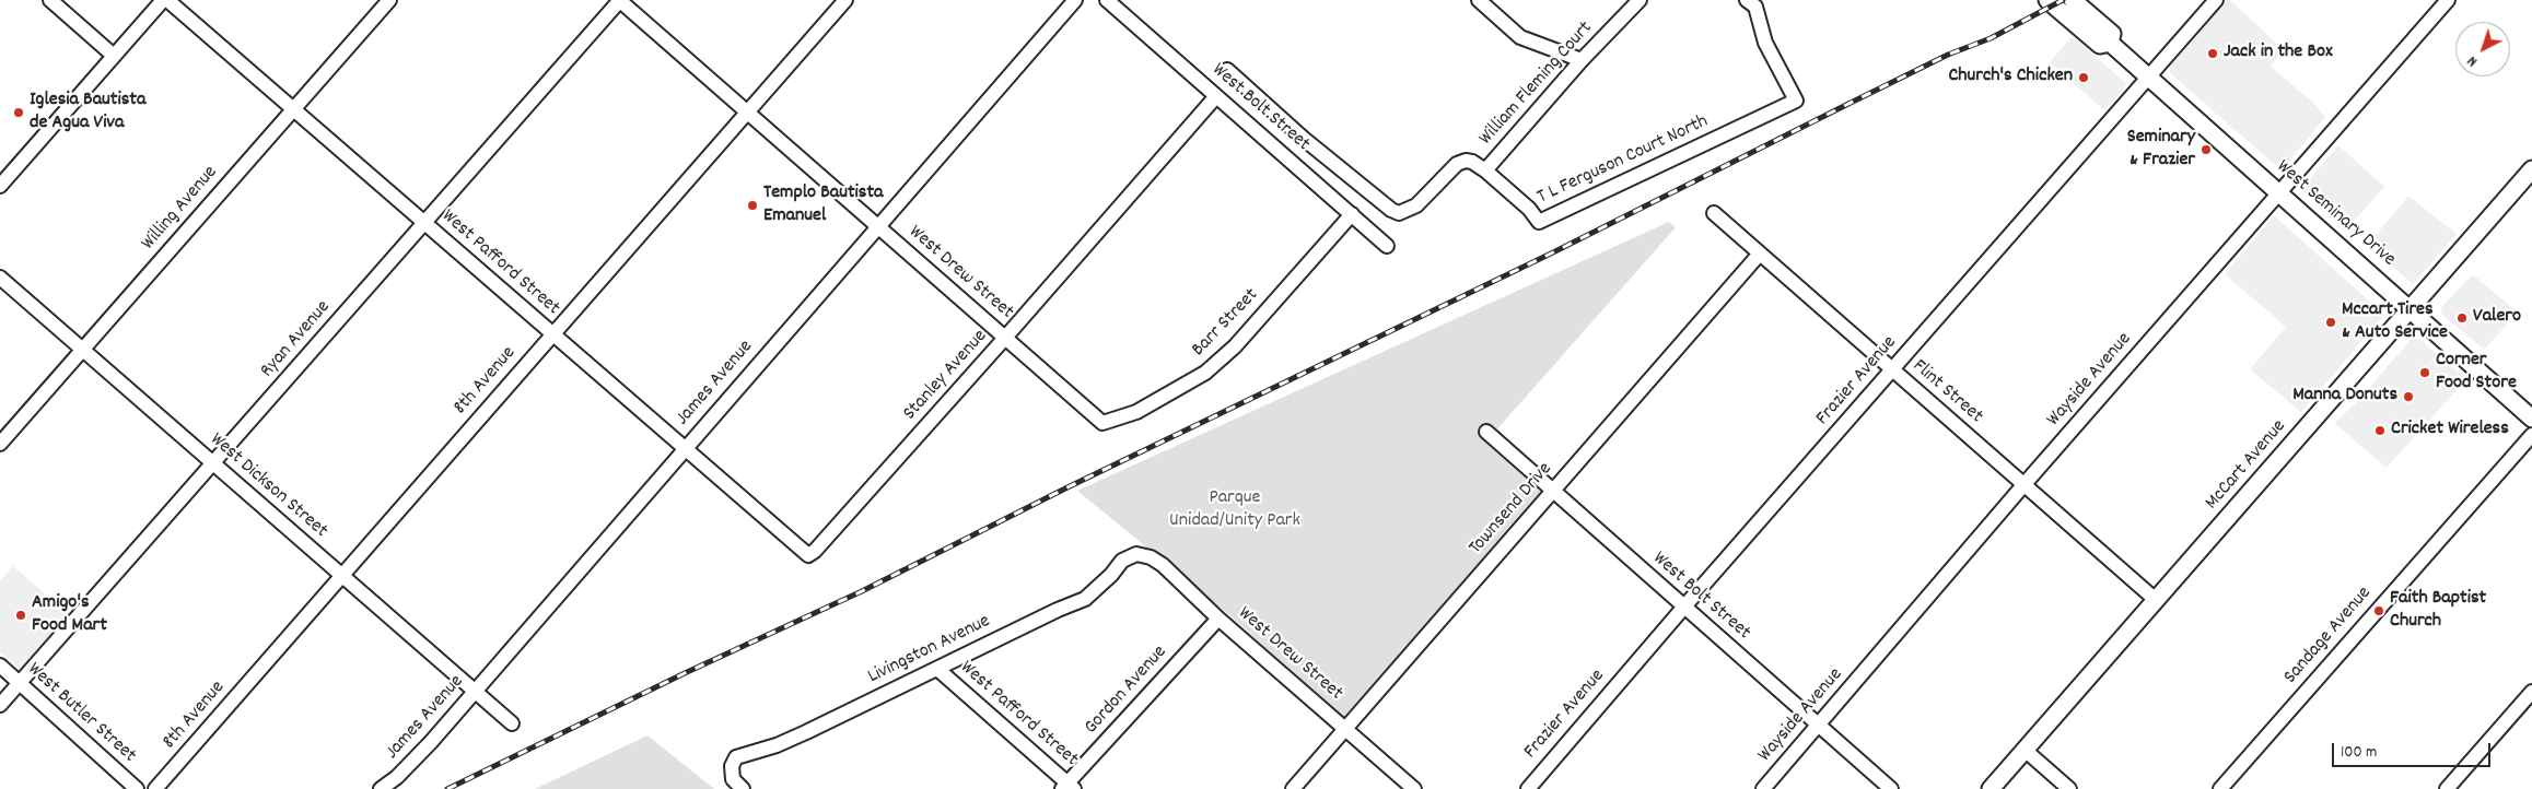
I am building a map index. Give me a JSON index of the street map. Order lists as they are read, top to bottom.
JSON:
{
  "streets": {
    "main road": ["West Seminary Drive", "McCart Avenue"],
    "street": [
      "William Fleming Court",
      "West Bolt Street",
      "T L Ferguson Court North",
      "Willing Avenue",
      "West Pafford Street",
      "West Drew Street",
      "Barr Street",
      "Ryan Avenue",
      "Stanley Avenue",
      "Wayside Avenue",
      "8th Avenue",
      "Frazier Avenue",
      "James Avenue",
      "Flint Street",
      "West Dickson Street",
      "Townsend Drive",
      "Sandage Avenue",
      "Livingston Avenue",
      "Gordon Avenue",
      "West Butler Street"
    ]
  },
  "crossings": [
    ["William Fleming Court", "T L Ferguson Court North"],
    ["West Bolt Street", "Barr Street"],
    ["West Bolt Street", "Stanley Avenue"],
    ["West Bolt Street", "Wayside Avenue"],
    ["West Bolt Street", "Frazier Avenue"],
    ["West Bolt Street", "Townsend Drive"],
    ["Willing Avenue", "West Pafford Street"],
    ["Willing Avenue", "West Dickson Street"],
    ["West Seminary Drive", "Wayside Avenue"],
    ["West Seminary Drive", "Frazier Avenue"],
    ["West Seminary Drive", "McCart Avenue"],
    ["West Pafford Street", "Ryan Avenue"],
    ["West Pafford Street", "Stanley Avenue"],
    ["West Pafford Street", "8th Avenue"],
    ["West Pafford Street", "James Avenue"],
    ["West Pafford Street", "Livingston Avenue"],
    ["West Pafford Street", "Gordon Avenue"],
    ["West Drew Street", "Barr Street"],
    ["West Drew Street", "Ryan Avenue"],
    ["West Drew Street", "Stanley Avenue"],
    ["West Drew Street", "8th Avenue"],
    ["West Drew Street", "James Avenue"],
    ["West Drew Street", "Townsend Drive"],
    ["West Drew Street", "Livingston Avenue"],
    ["West Drew Street", "Gordon Avenue"],
    ["Ryan Avenue", "West Dickson Street"],
    ["Ryan Avenue", "West Butler Street"],
    ["Wayside Avenue", "Flint Street"],
    ["8th Avenue", "West Dickson Street"],
    ["Frazier Avenue", "Flint Street"],
    ["James Avenue", "West Dickson Street"],
    ["Flint Street", "McCart Avenue"],
    ["Flint Street", "Townsend Drive"]
  ],
  "parks": ["Parque Unidad/Unity Park"],
  "places": [
    "Jack in the Box",
    "Church's Chicken",
    "Iglesia Bautista de Agua Viva",
    "Seminary & Frazier",
    "Templo Bautista Emanuel",
    "Valero",
    "Mccart Tires & Auto Service",
    "Corner Food Store",
    "Manna Donuts",
    "Cricket Wireless",
    "Faith Baptist Church",
    "Amigo's Food Mart"
  ],
  "scale_bar": "100 m",
  "north": "bottom left"
}
